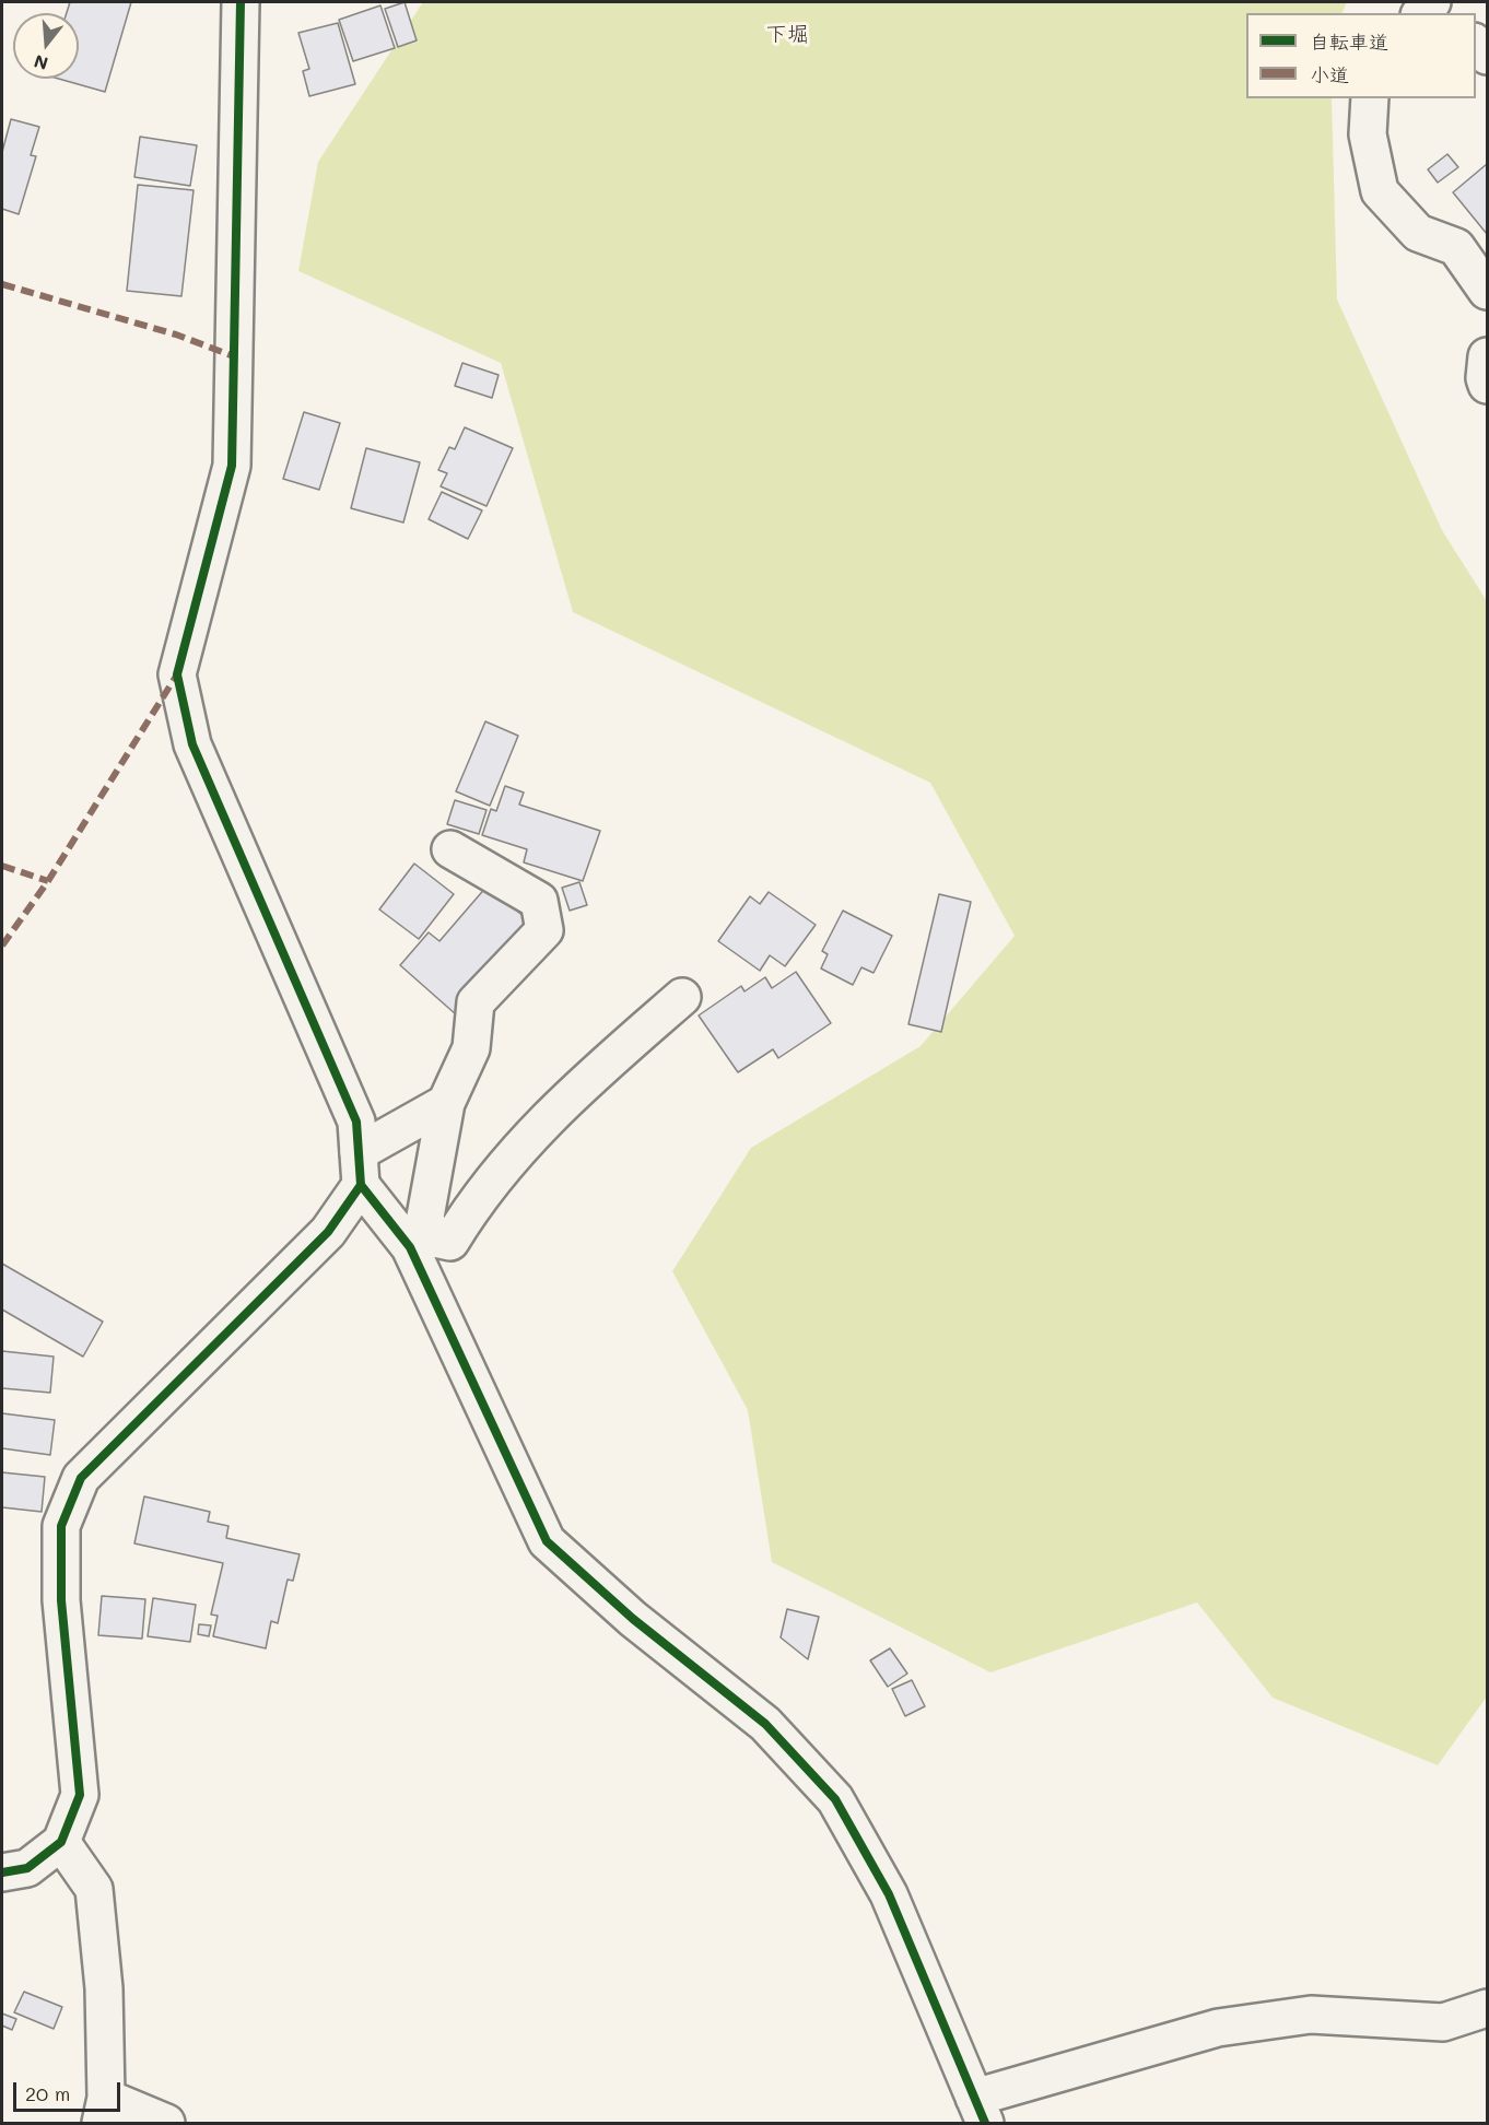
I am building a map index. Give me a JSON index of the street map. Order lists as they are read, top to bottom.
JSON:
{
  "districts": ["下堀"],
  "legend": ["自転車道", "小道"],
  "scale_bar": "20 m",
  "north": "bottom"
}
